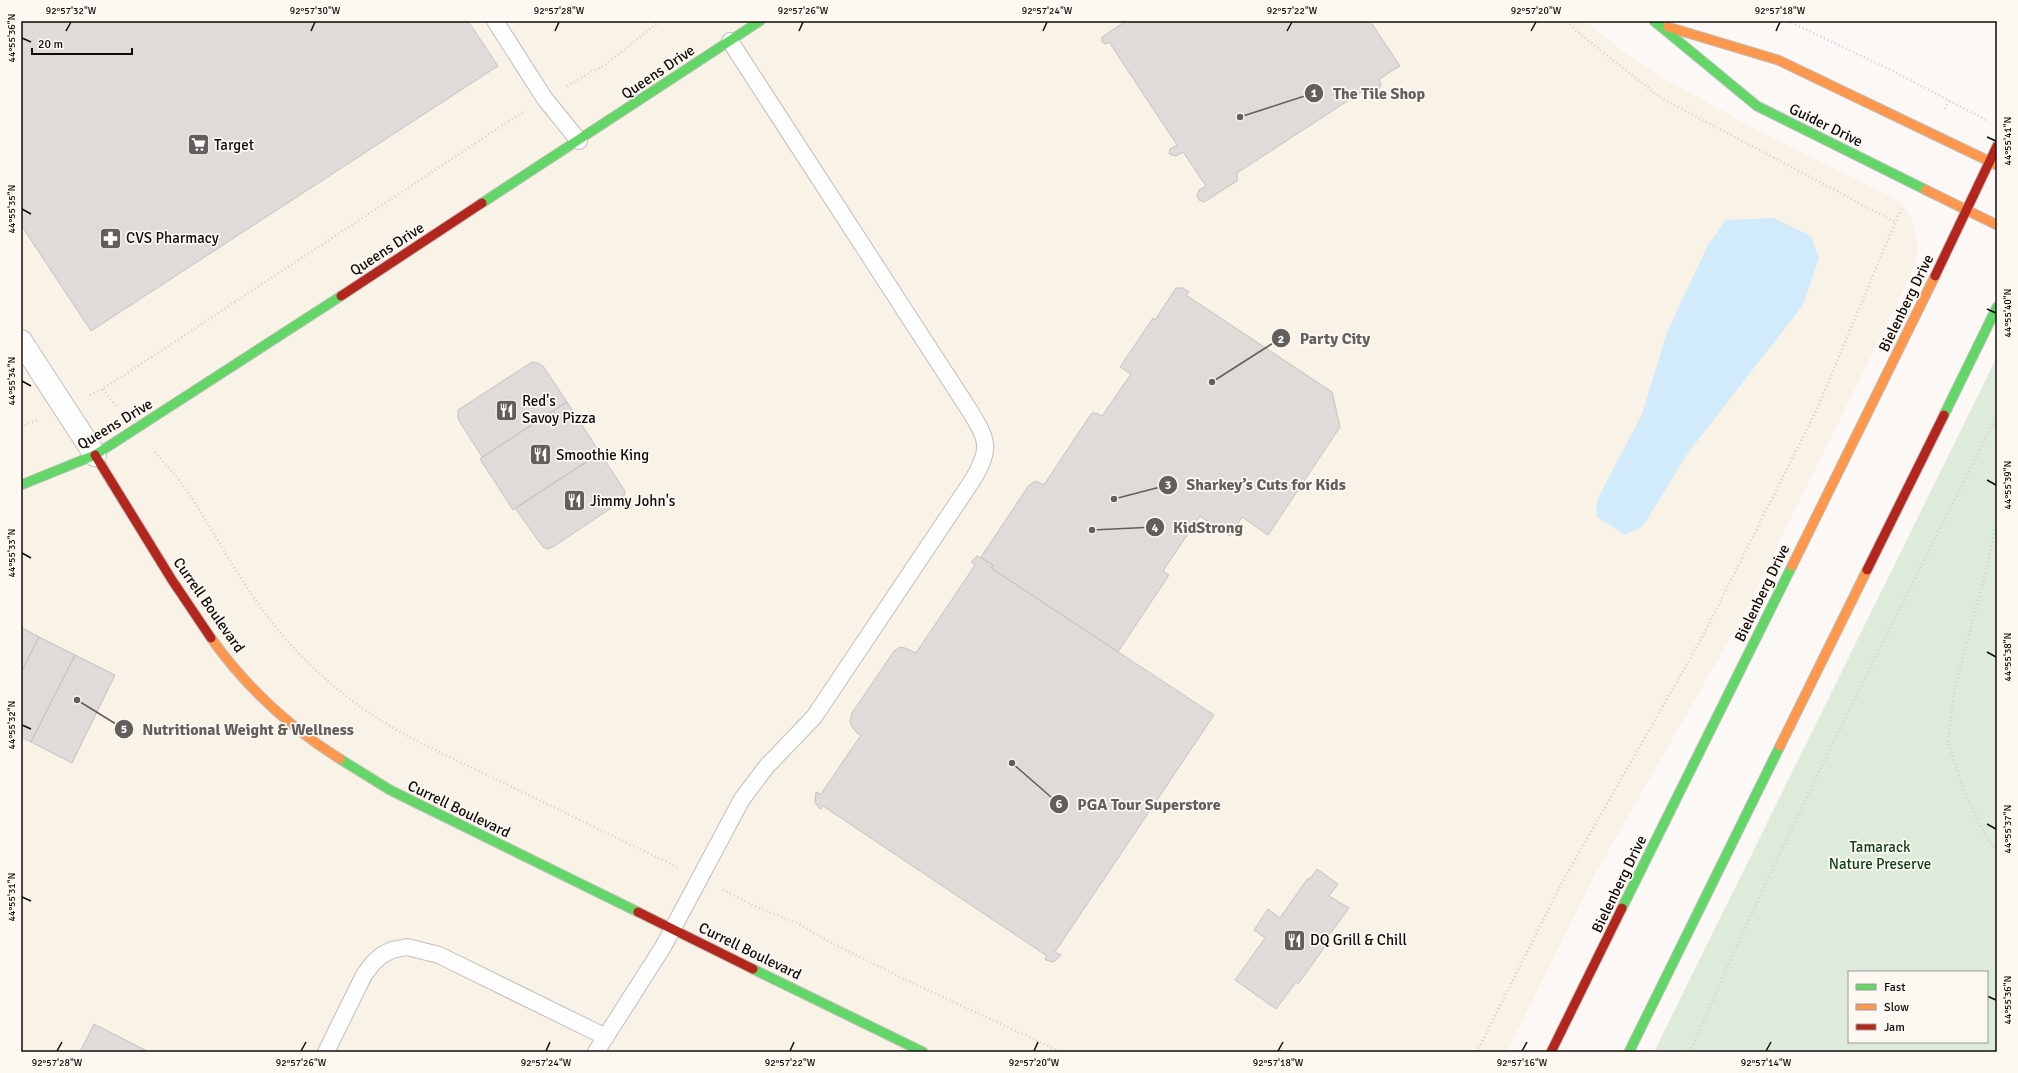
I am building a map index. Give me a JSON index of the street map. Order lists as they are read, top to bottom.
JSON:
{
  "streets": {
    "street": [
      "Queens Drive",
      "Guider Drive",
      "Bielenberg Drive",
      "Currell Boulevard"
    ]
  },
  "crossings": [
    ["Queens Drive", "Currell Boulevard"],
    ["Guider Drive", "Bielenberg Drive"]
  ],
  "parks": ["Tamarack Nature Preserve"],
  "places": {
    "other": [
      "The Tile Shop",
      "Party City",
      "Sharkey’s Cuts for Kids",
      "KidStrong",
      "Nutritional Weight & Wellness",
      "PGA Tour Superstore"
    ],
    "supermarket": ["Target"],
    "pharmacy": ["CVS Pharmacy"],
    "restaurant": [
      "Red's Savoy Pizza",
      "Smoothie King",
      "Jimmy John's",
      "DQ Grill & Chill"
    ]
  },
  "legend": ["Fast", "Slow", "Jam"],
  "scale_bar": "20 m",
  "coordinates": [
    "92°57'32\"W",
    "92°57'30\"W",
    "92°57'28\"W",
    "92°57'26\"W",
    "92°57'24\"W",
    "92°57'22\"W",
    "92°57'20\"W",
    "92°57'18\"W",
    "44°55'36\"N",
    "44°55'41\"N",
    "44°55'35\"N",
    "44°55'40\"N",
    "44°55'34\"N",
    "44°55'39\"N",
    "44°55'33\"N",
    "44°55'38\"N",
    "44°55'32\"N",
    "44°55'37\"N",
    "44°55'31\"N",
    "92°57'16\"W",
    "92°57'14\"W"
  ]
}
